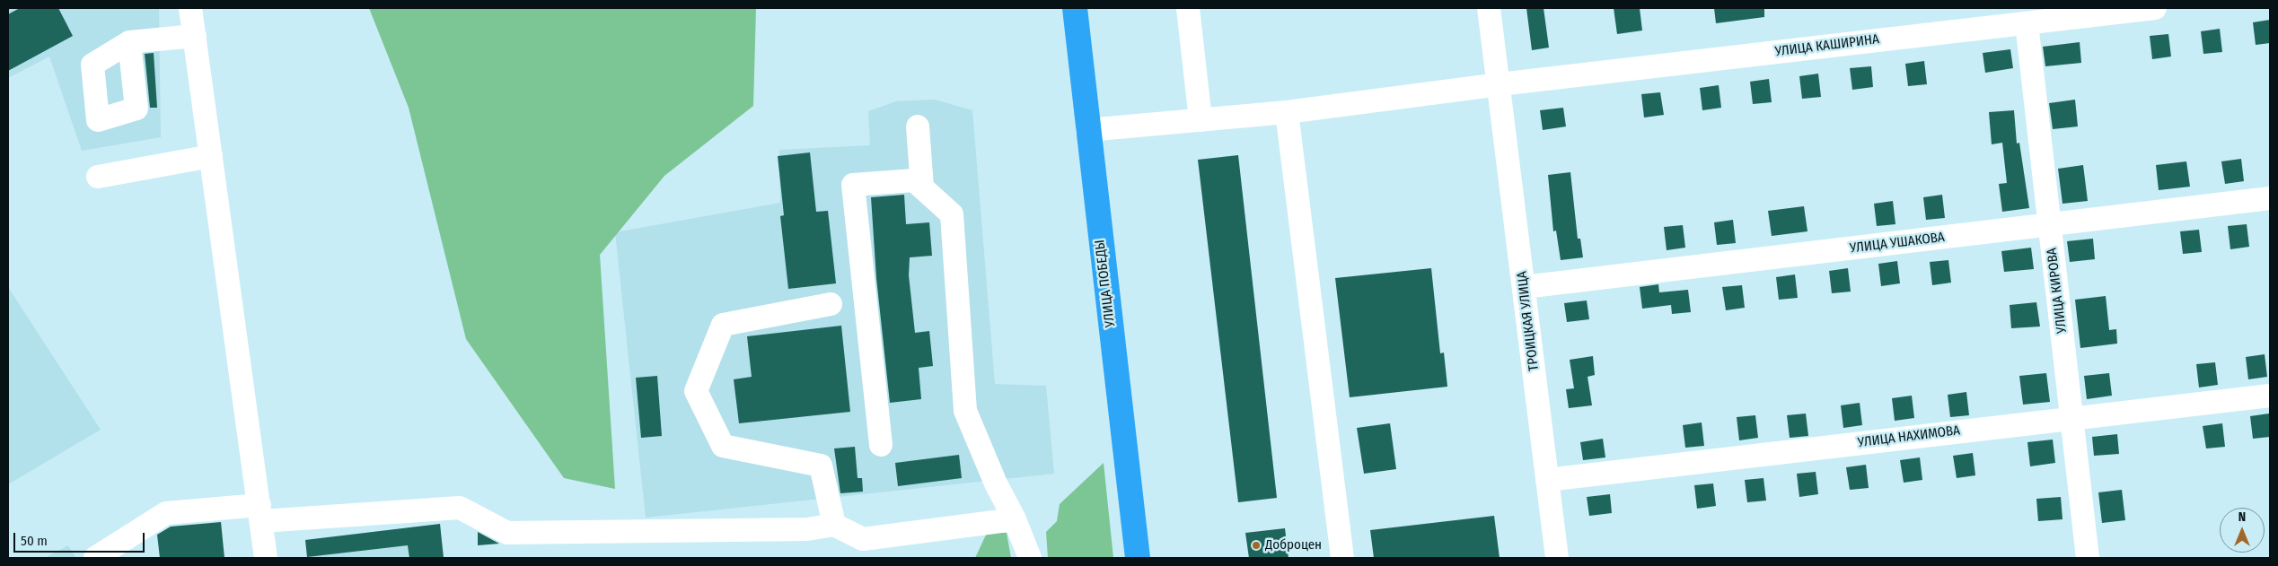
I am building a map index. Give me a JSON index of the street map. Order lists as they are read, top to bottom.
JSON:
{
  "streets": {
    "highway": ["УЛИЦА ПОБЕДЫ"],
    "street": [
      "УЛИЦА КАШИРИНА",
      "УЛИЦА УШАКОВА",
      "УЛИЦА КИРОВА",
      "ТРОИЦКАЯ УЛИЦА",
      "УЛИЦА НАХИМОВА"
    ]
  },
  "crossings": [
    ["УЛИЦА КАШИРИНА", "УЛИЦА ПОБЕДЫ"],
    ["УЛИЦА КАШИРИНА", "УЛИЦА КИРОВА"],
    ["УЛИЦА КАШИРИНА", "ТРОИЦКАЯ УЛИЦА"],
    ["УЛИЦА УШАКОВА", "УЛИЦА КИРОВА"],
    ["УЛИЦА УШАКОВА", "ТРОИЦКАЯ УЛИЦА"],
    ["УЛИЦА КИРОВА", "УЛИЦА НАХИМОВА"],
    ["ТРОИЦКАЯ УЛИЦА", "УЛИЦА НАХИМОВА"]
  ],
  "places": ["Доброцен"],
  "scale_bar": "50 m",
  "north": "top"
}
